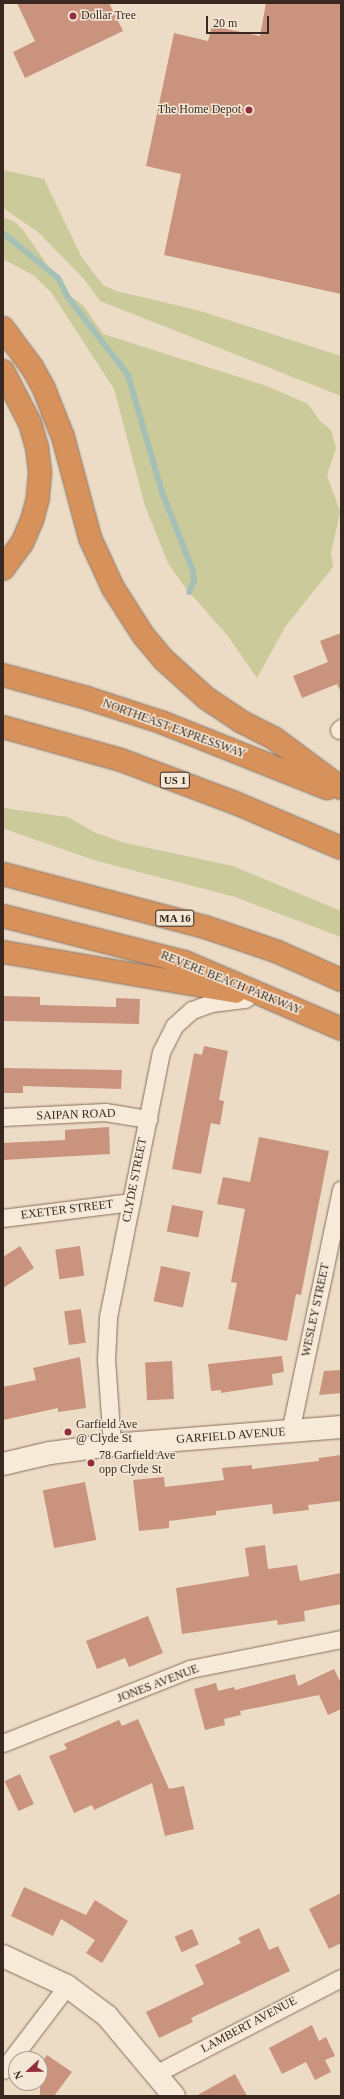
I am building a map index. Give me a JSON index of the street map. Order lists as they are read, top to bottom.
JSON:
{
  "streets": {
    "highway": [
      "NORTHEAST EXPRESSWAY",
      "US 1",
      "MA 16",
      "REVERE BEACH PARKWAY"
    ],
    "main road": ["GARFIELD AVENUE"],
    "street": [
      "SAIPAN ROAD",
      "CLYDE STREET",
      "EXETER STREET",
      "WESLEY STREET",
      "JONES AVENUE",
      "LAMBERT AVENUE"
    ]
  },
  "crossings": [
    ["REVERE BEACH PARKWAY", "CLYDE STREET"],
    ["SAIPAN ROAD", "CLYDE STREET"],
    ["CLYDE STREET", "EXETER STREET"],
    ["CLYDE STREET", "GARFIELD AVENUE"],
    ["WESLEY STREET", "GARFIELD AVENUE"]
  ],
  "places": [
    "Dollar Tree",
    "The Home Depot",
    "Garfield Ave @ Clyde St",
    "78 Garfield Ave opp Clyde St"
  ],
  "scale_bar": "20 m",
  "north": "left"
}
